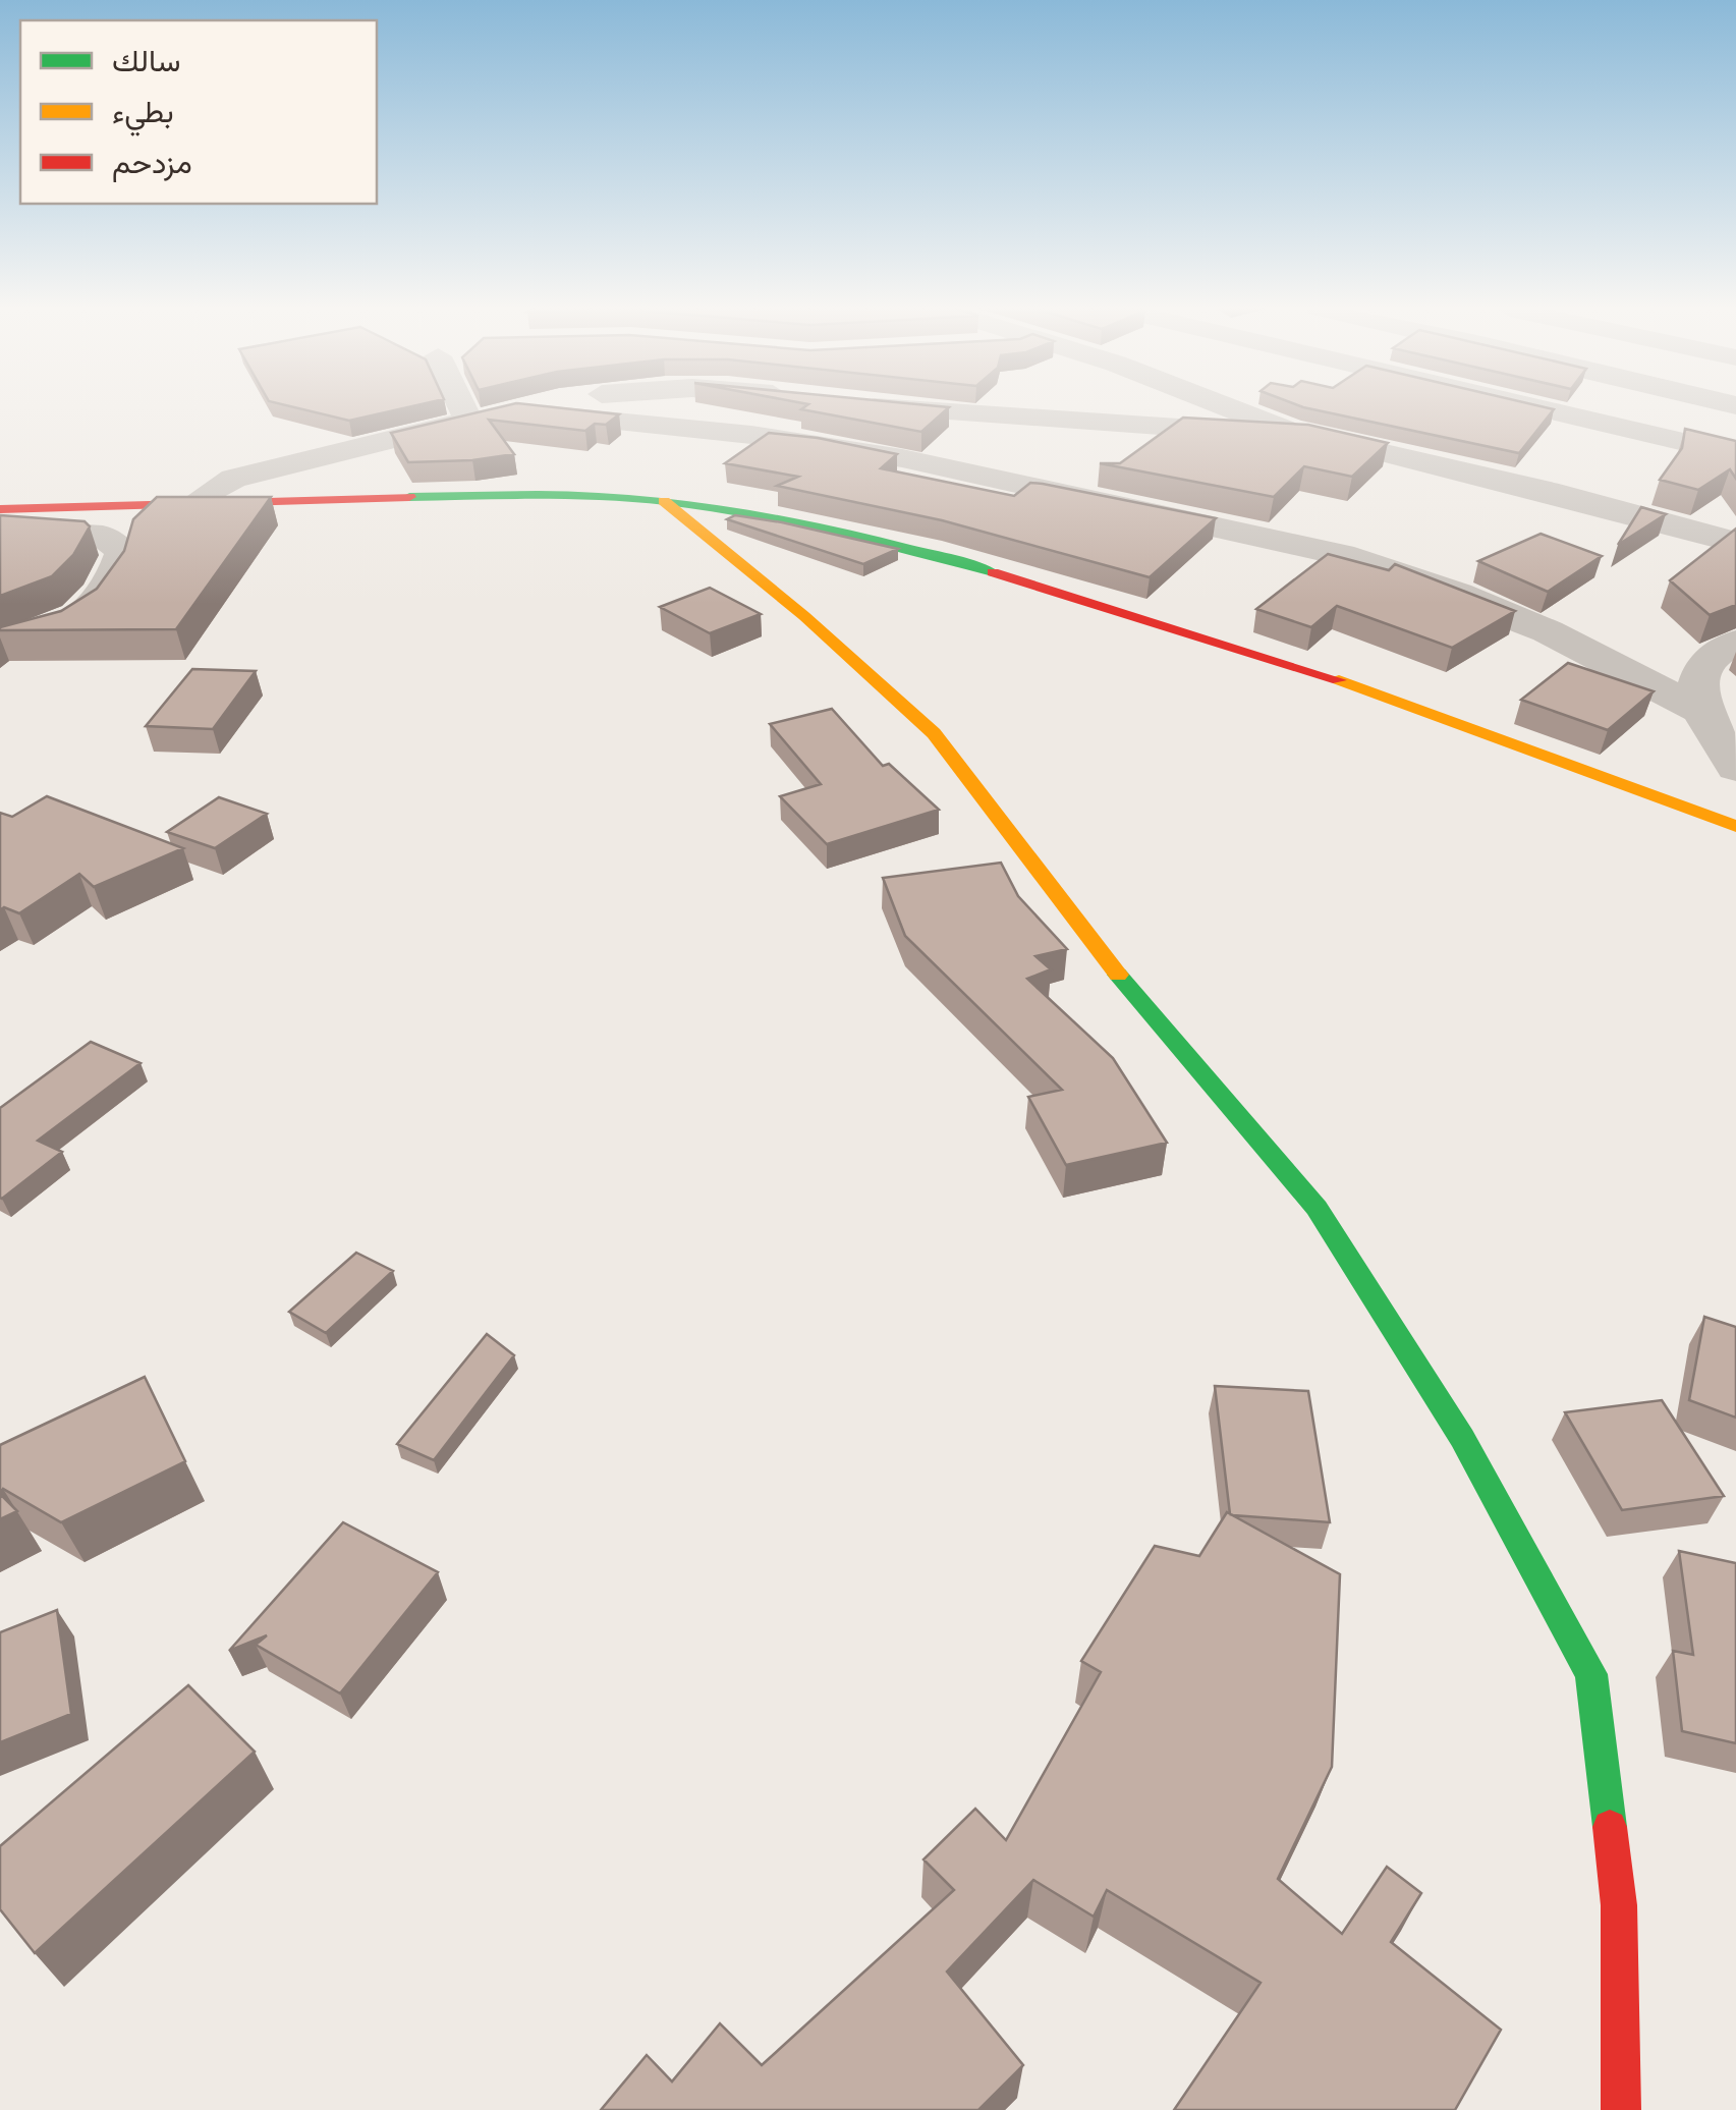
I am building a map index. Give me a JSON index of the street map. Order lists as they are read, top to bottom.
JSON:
{
  "legend": ["سالك", "بطيء", "مزدحم"]
}
